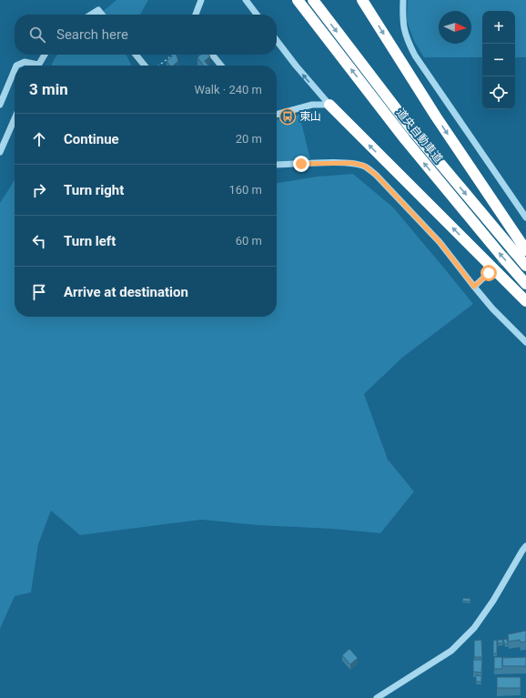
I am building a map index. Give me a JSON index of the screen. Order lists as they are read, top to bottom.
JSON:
{
  "streets": {
    "highway": ["道央自動車道"]
  },
  "places": {
    "bus stop": ["東山"]
  },
  "north": "right",
  "page": {
    "map_buttons": ["+", "−"],
    "search": "Search here",
    "heading": ["3 min", "Walk · 240 m"],
    "list": [
      ["Continue", "20 m"],
      ["Turn right", "160 m"],
      ["Turn left", "60 m"],
      "Arrive at destination"
    ]
  }
}
